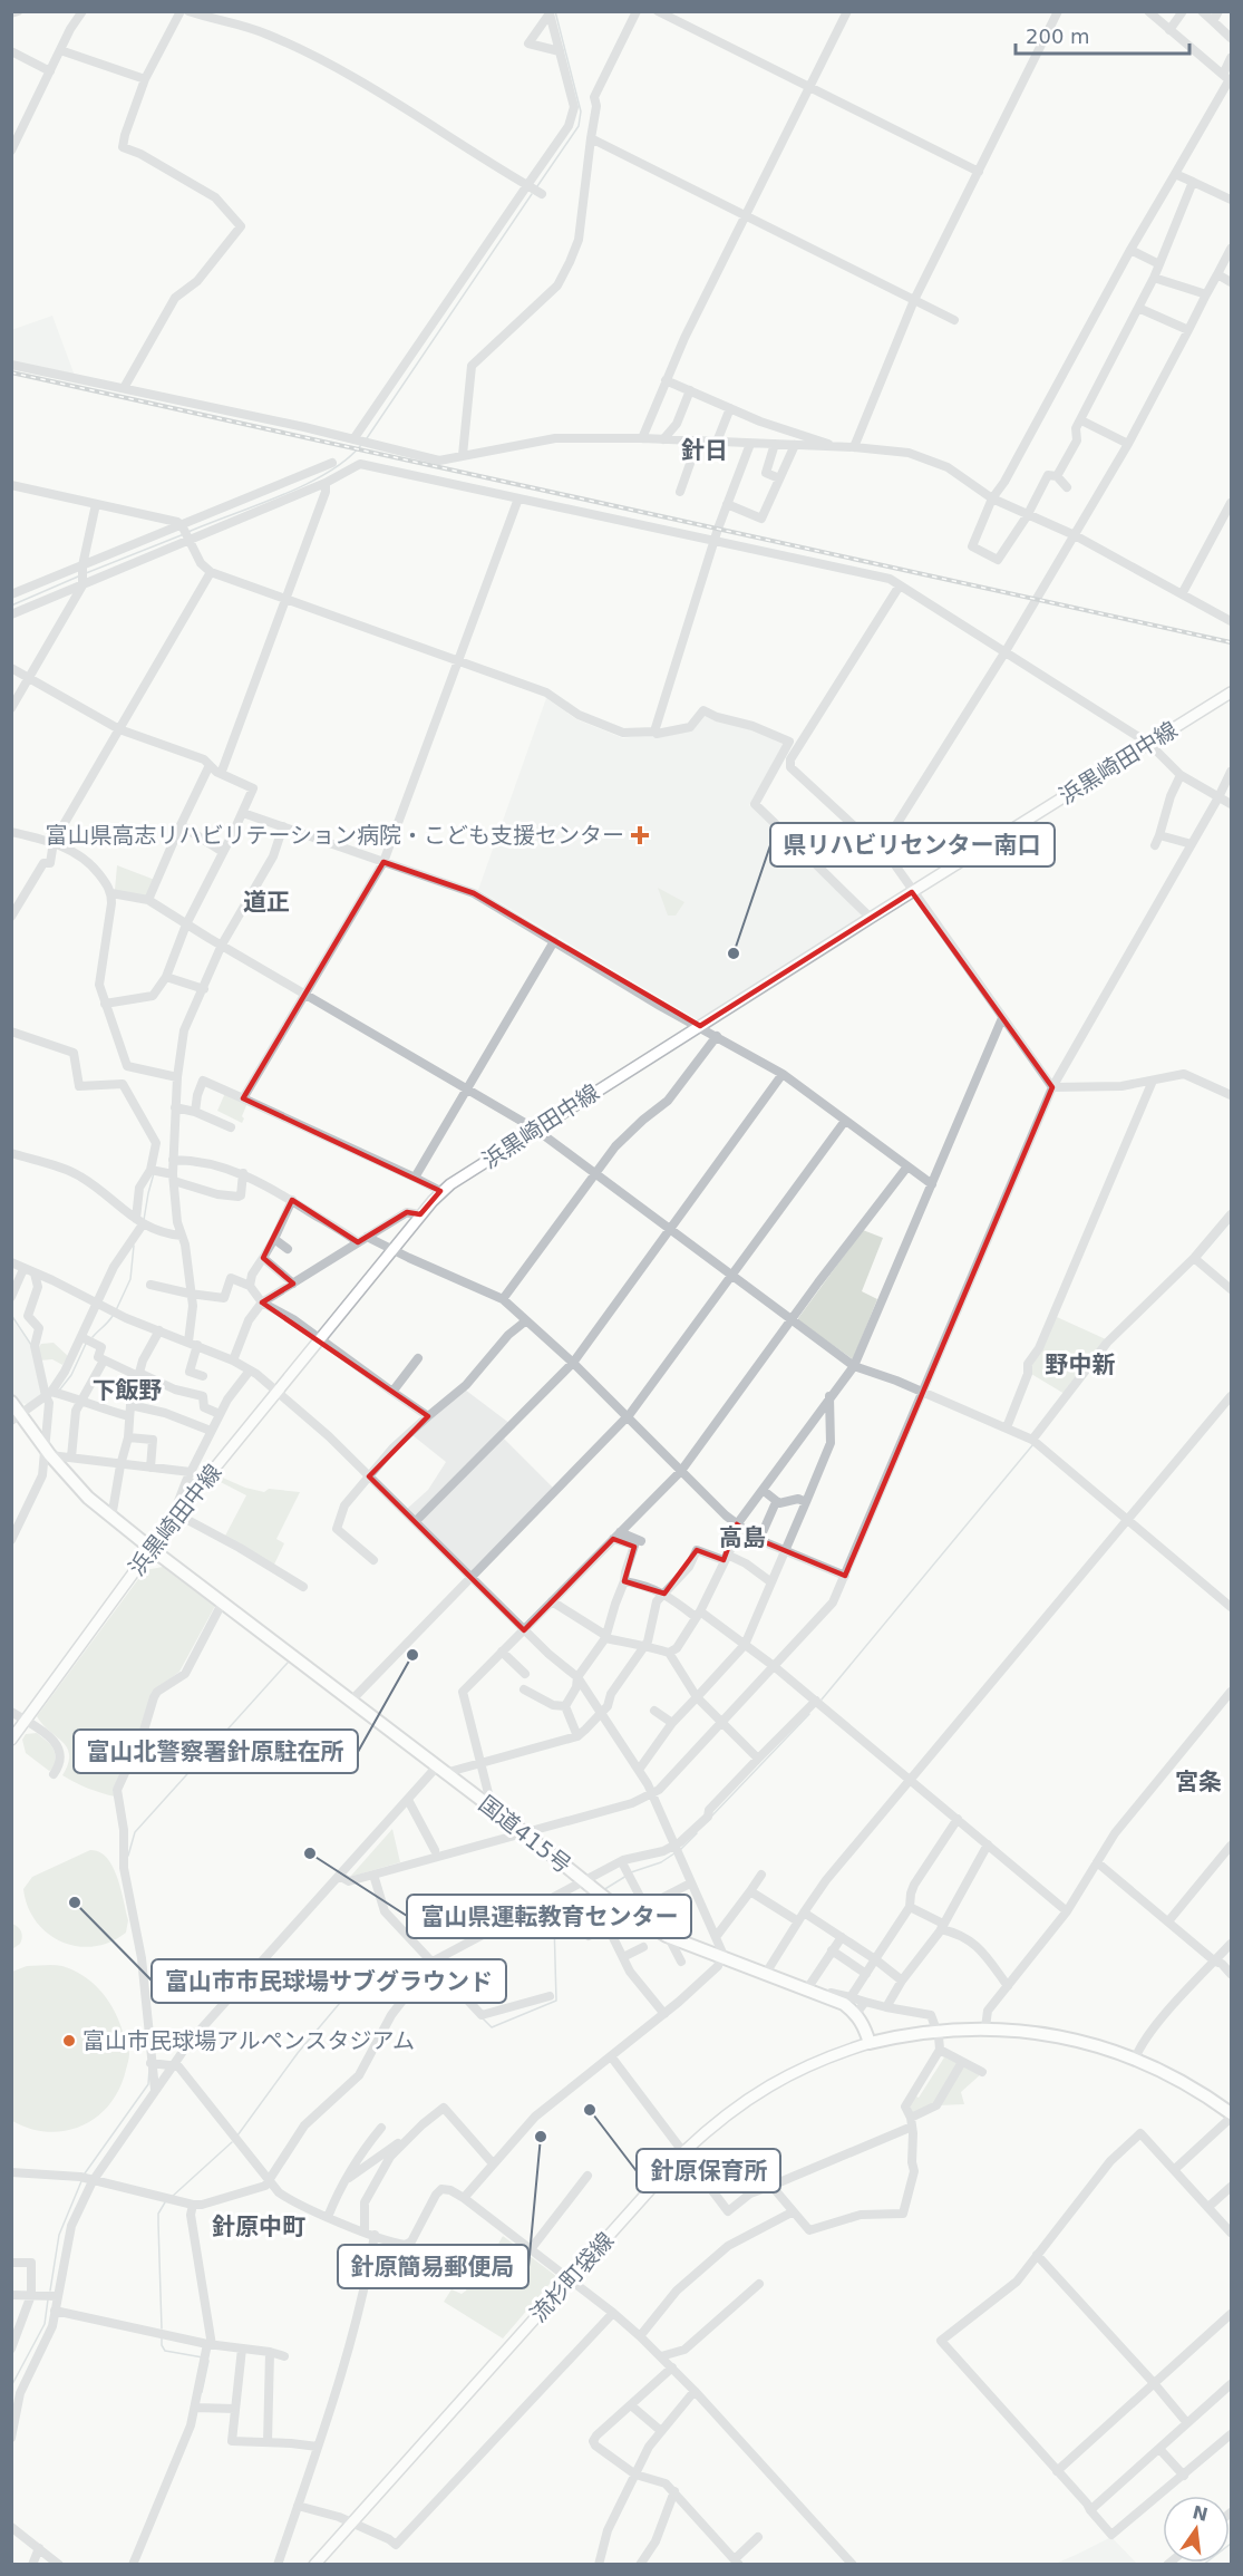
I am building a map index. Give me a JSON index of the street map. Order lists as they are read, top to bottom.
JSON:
{
  "streets": {
    "highway": ["国道415号"],
    "main road": ["浜黒崎田中線", "流杉町袋線"]
  },
  "crossings": [
    ["浜黒崎田中線", "国道415号"]
  ],
  "districts": [
    "針日",
    "道正",
    "野中新",
    "下飯野",
    "高島",
    "宮条",
    "針原中町"
  ],
  "places": {
    "health": ["富山県高志リハビリテーション病院・こども支援センター"],
    "other": [
      "県リハビリセンター南口",
      "富山北警察署針原駐在所",
      "富山県運転教育センター",
      "富山市市民球場サブグラウンド",
      "富山市民球場アルペンスタジアム",
      "針原保育所",
      "針原簡易郵便局"
    ]
  },
  "scale_bar": "200 m",
  "north": "top"
}
